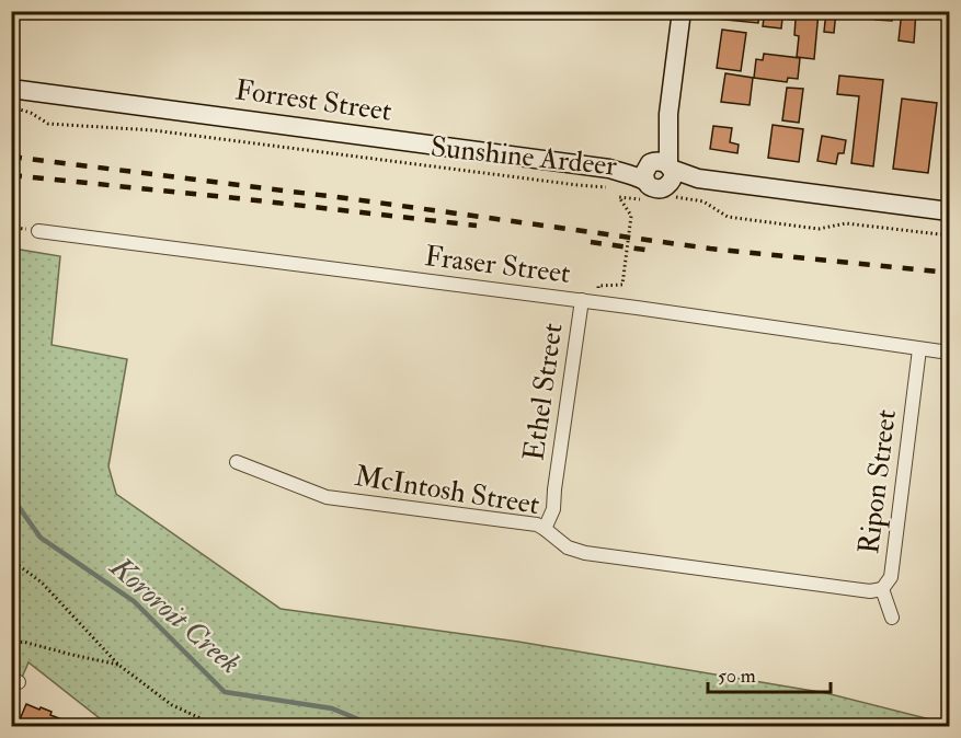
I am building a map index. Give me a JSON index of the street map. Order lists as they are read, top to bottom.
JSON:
{
  "streets": {
    "street": [
      "Forrest Street",
      "Fraser Street",
      "Ethel Street",
      "Ripon Street",
      "McIntosh Street"
    ],
    "path": ["Sunshine Ardeer"]
  },
  "crossings": [
    ["Fraser Street", "Ethel Street"],
    ["Fraser Street", "Ripon Street"],
    ["Ethel Street", "McIntosh Street"],
    ["Ripon Street", "McIntosh Street"]
  ],
  "water": ["Kororoit Creek"],
  "scale_bar": "50 m"
}
